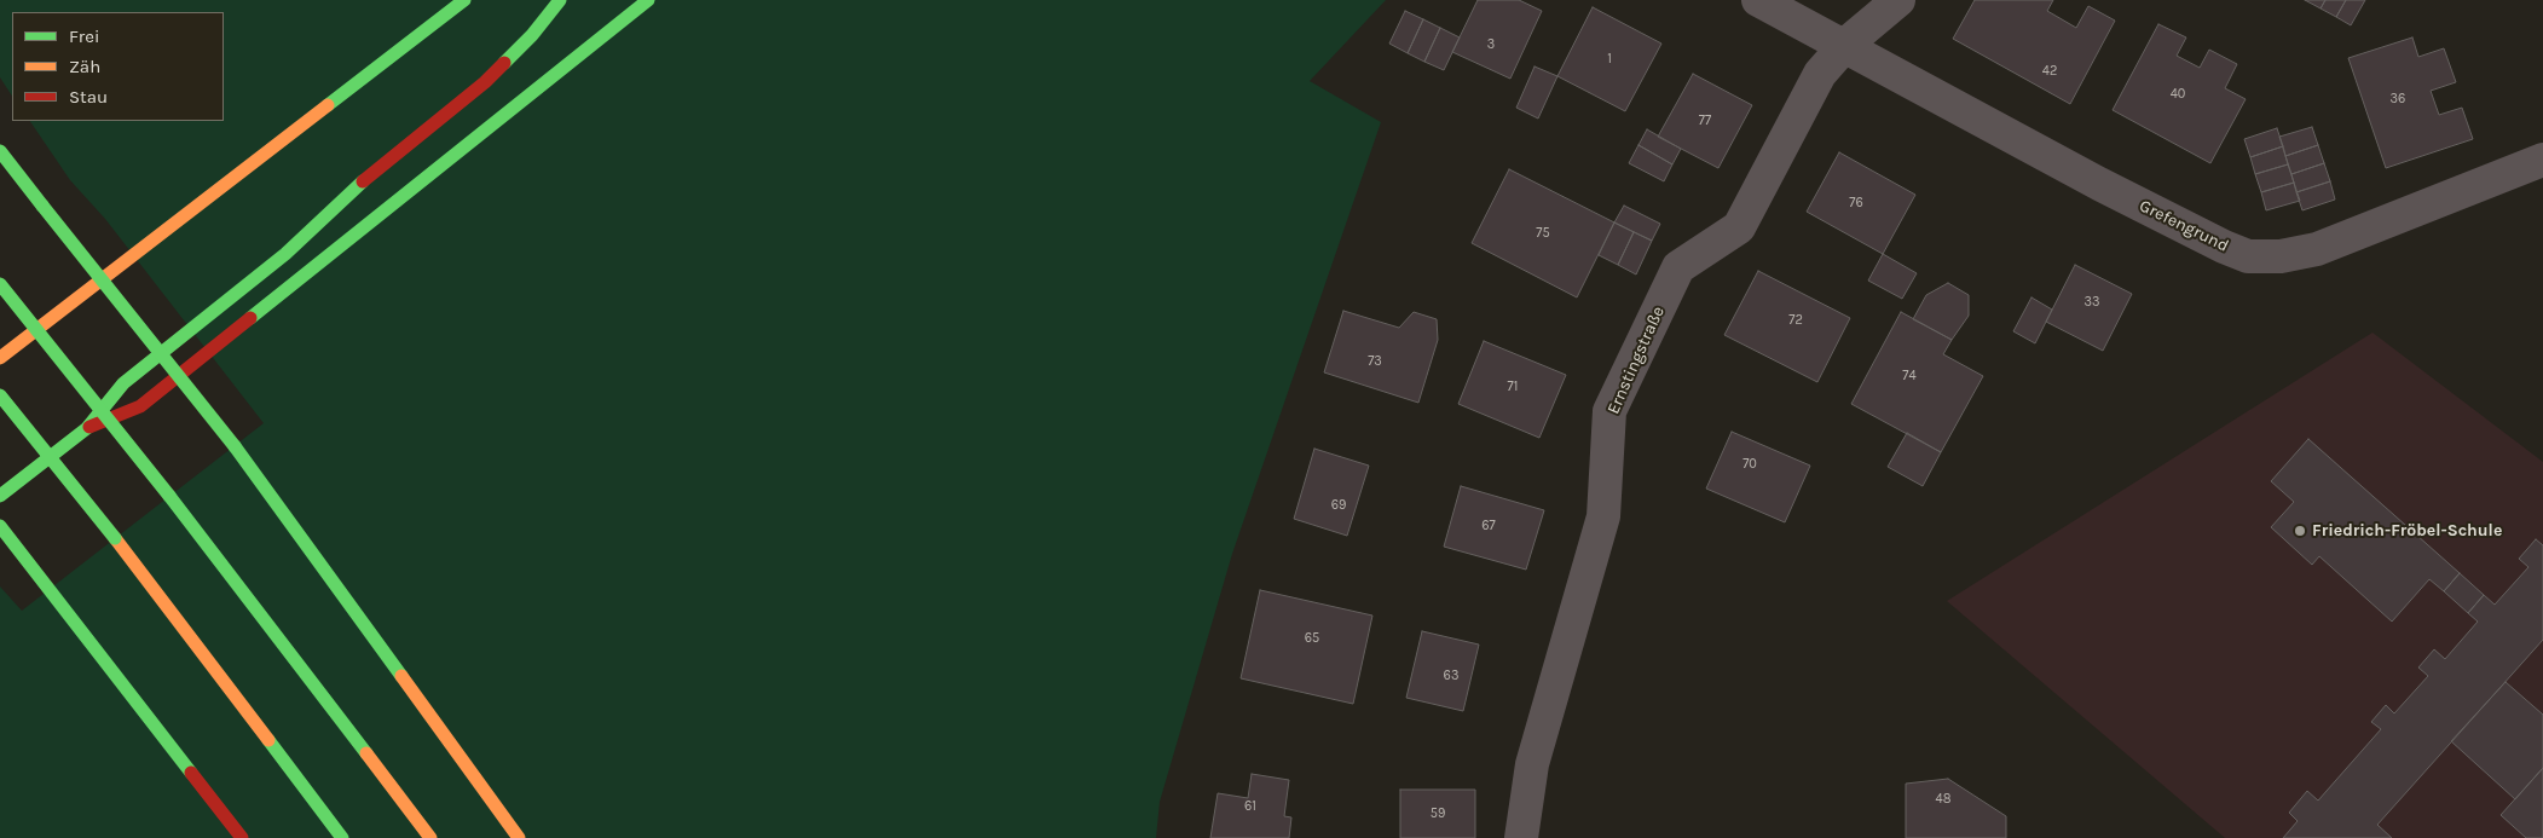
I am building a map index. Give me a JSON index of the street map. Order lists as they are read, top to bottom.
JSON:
{
  "streets": {
    "street": ["Grefengrund", "Ernstingstraße"]
  },
  "crossings": [
    ["Grefengrund", "Ernstingstraße"]
  ],
  "places": ["Friedrich-Fröbel-Schule"],
  "house_numbers": [
    "3",
    "1",
    "42",
    "40",
    "36",
    "77",
    "76",
    "75",
    "33",
    "72",
    "73",
    "74",
    "71",
    "70",
    "69",
    "67",
    "65",
    "63",
    "48",
    "61",
    "59"
  ],
  "legend": ["Frei", "Zäh", "Stau"]
}
